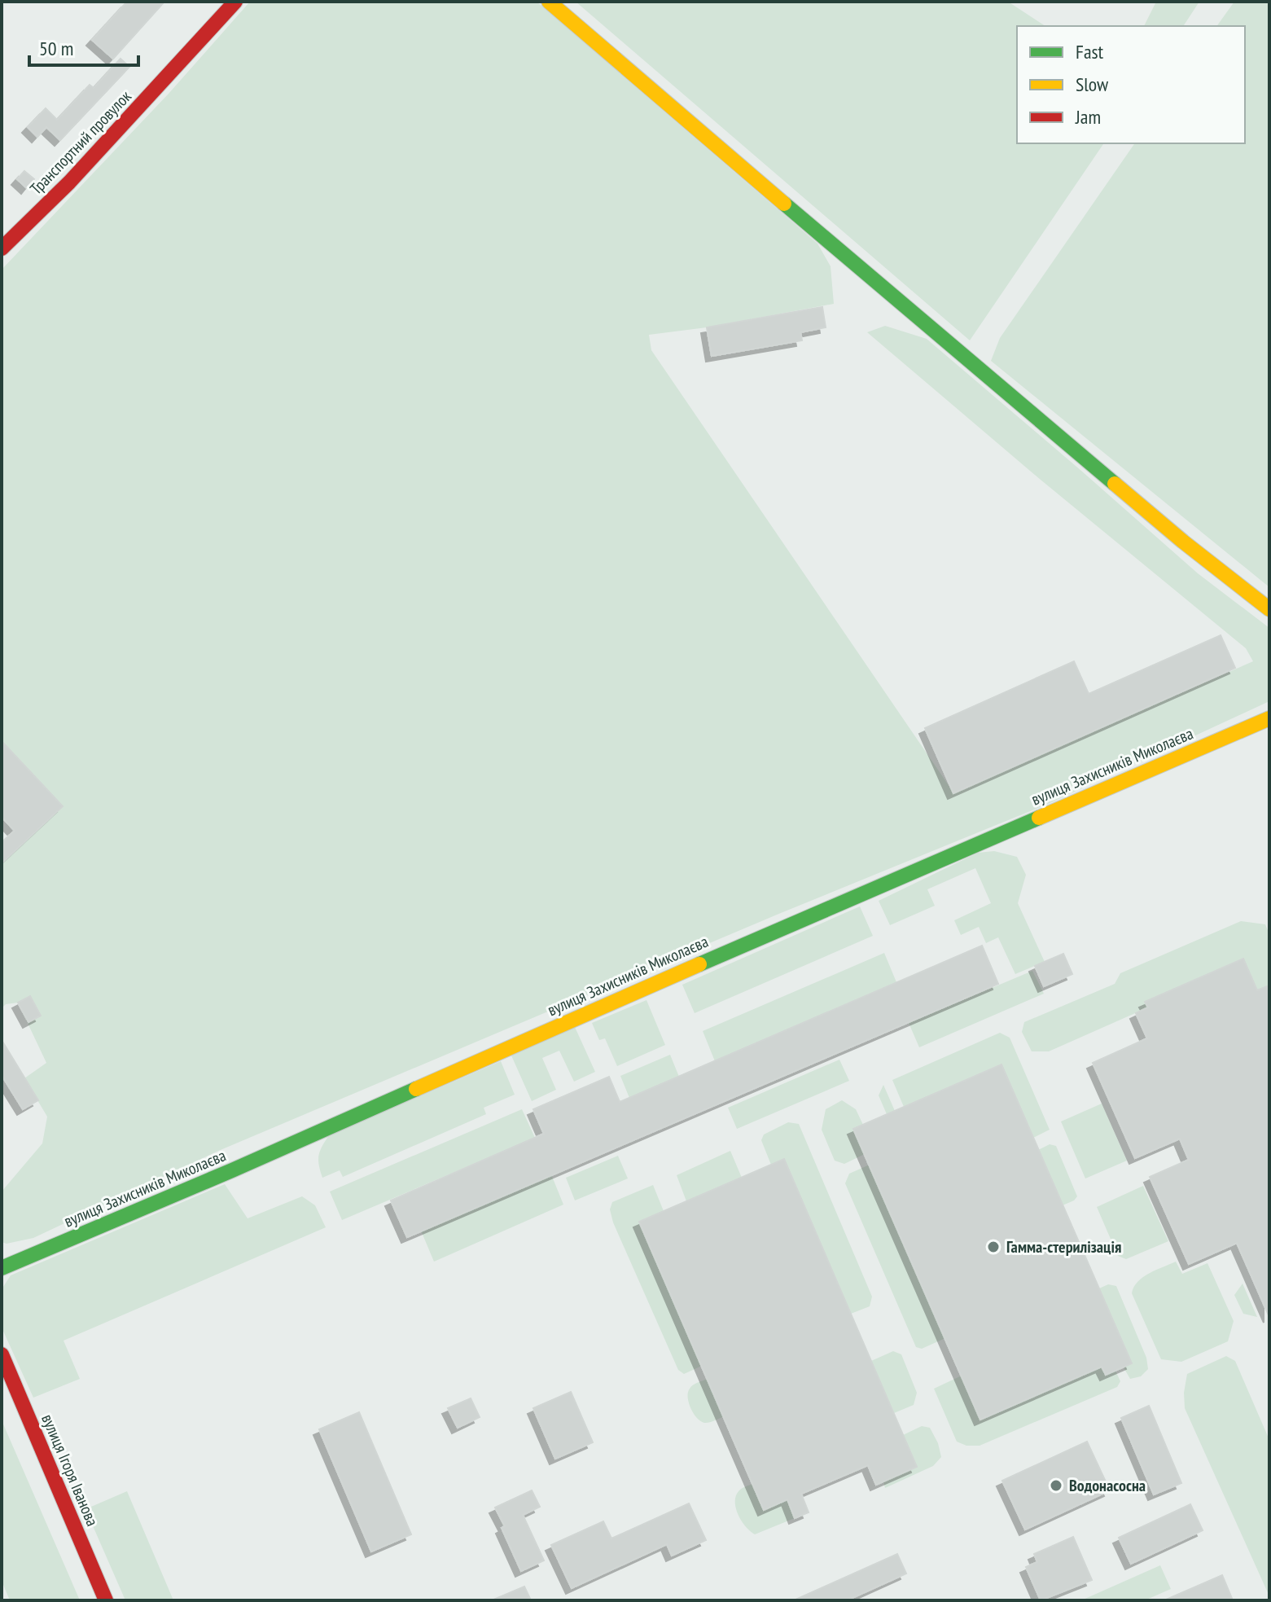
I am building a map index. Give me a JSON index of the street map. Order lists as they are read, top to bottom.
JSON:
{
  "streets": {
    "street": ["Транспортний провулок", "вулиця Захисників Миколаєва", "вулиця Ігоря Іванова"]
  },
  "places": ["Гамма-стерилізація", "Водонасосна"],
  "legend": ["Fast", "Slow", "Jam"],
  "scale_bar": "50 m"
}
